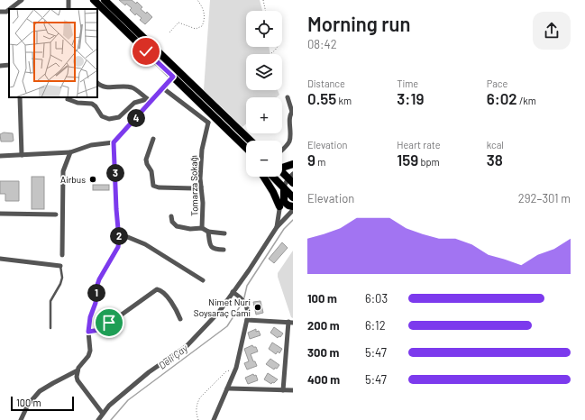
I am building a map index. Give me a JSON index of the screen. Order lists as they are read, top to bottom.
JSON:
{
  "streets": {
    "street": ["Tomarza Sokağı"]
  },
  "water": ["Deli Çay"],
  "places": ["Airbus", "Nimet Nuri Soysaraç Cami"],
  "scale_bar": "100 m",
  "page": {
    "heading": ["Morning run", "08:42"],
    "map_buttons": ["+", "−"],
    "stats": [
      ["Distance", "0.55 km"],
      ["Time", "3:19"],
      ["Pace", "6:02 /km"],
      ["Elevation", "9 m"],
      ["Heart rate", "159 bpm"],
      ["kcal", "38"]
    ],
    "pins": [
      "4",
      "3",
      "2",
      "1"
    ],
    "chart": ["Elevation", "292–301 m"],
    "list": [
      {
        "name": "100 m",
        "note": "6:03"
      },
      {
        "name": "200 m",
        "note": "6:12"
      },
      {
        "name": "300 m",
        "note": "5:47"
      },
      {
        "name": "400 m",
        "note": "5:47"
      }
    ],
    "scale": "100 m"
  }
}
